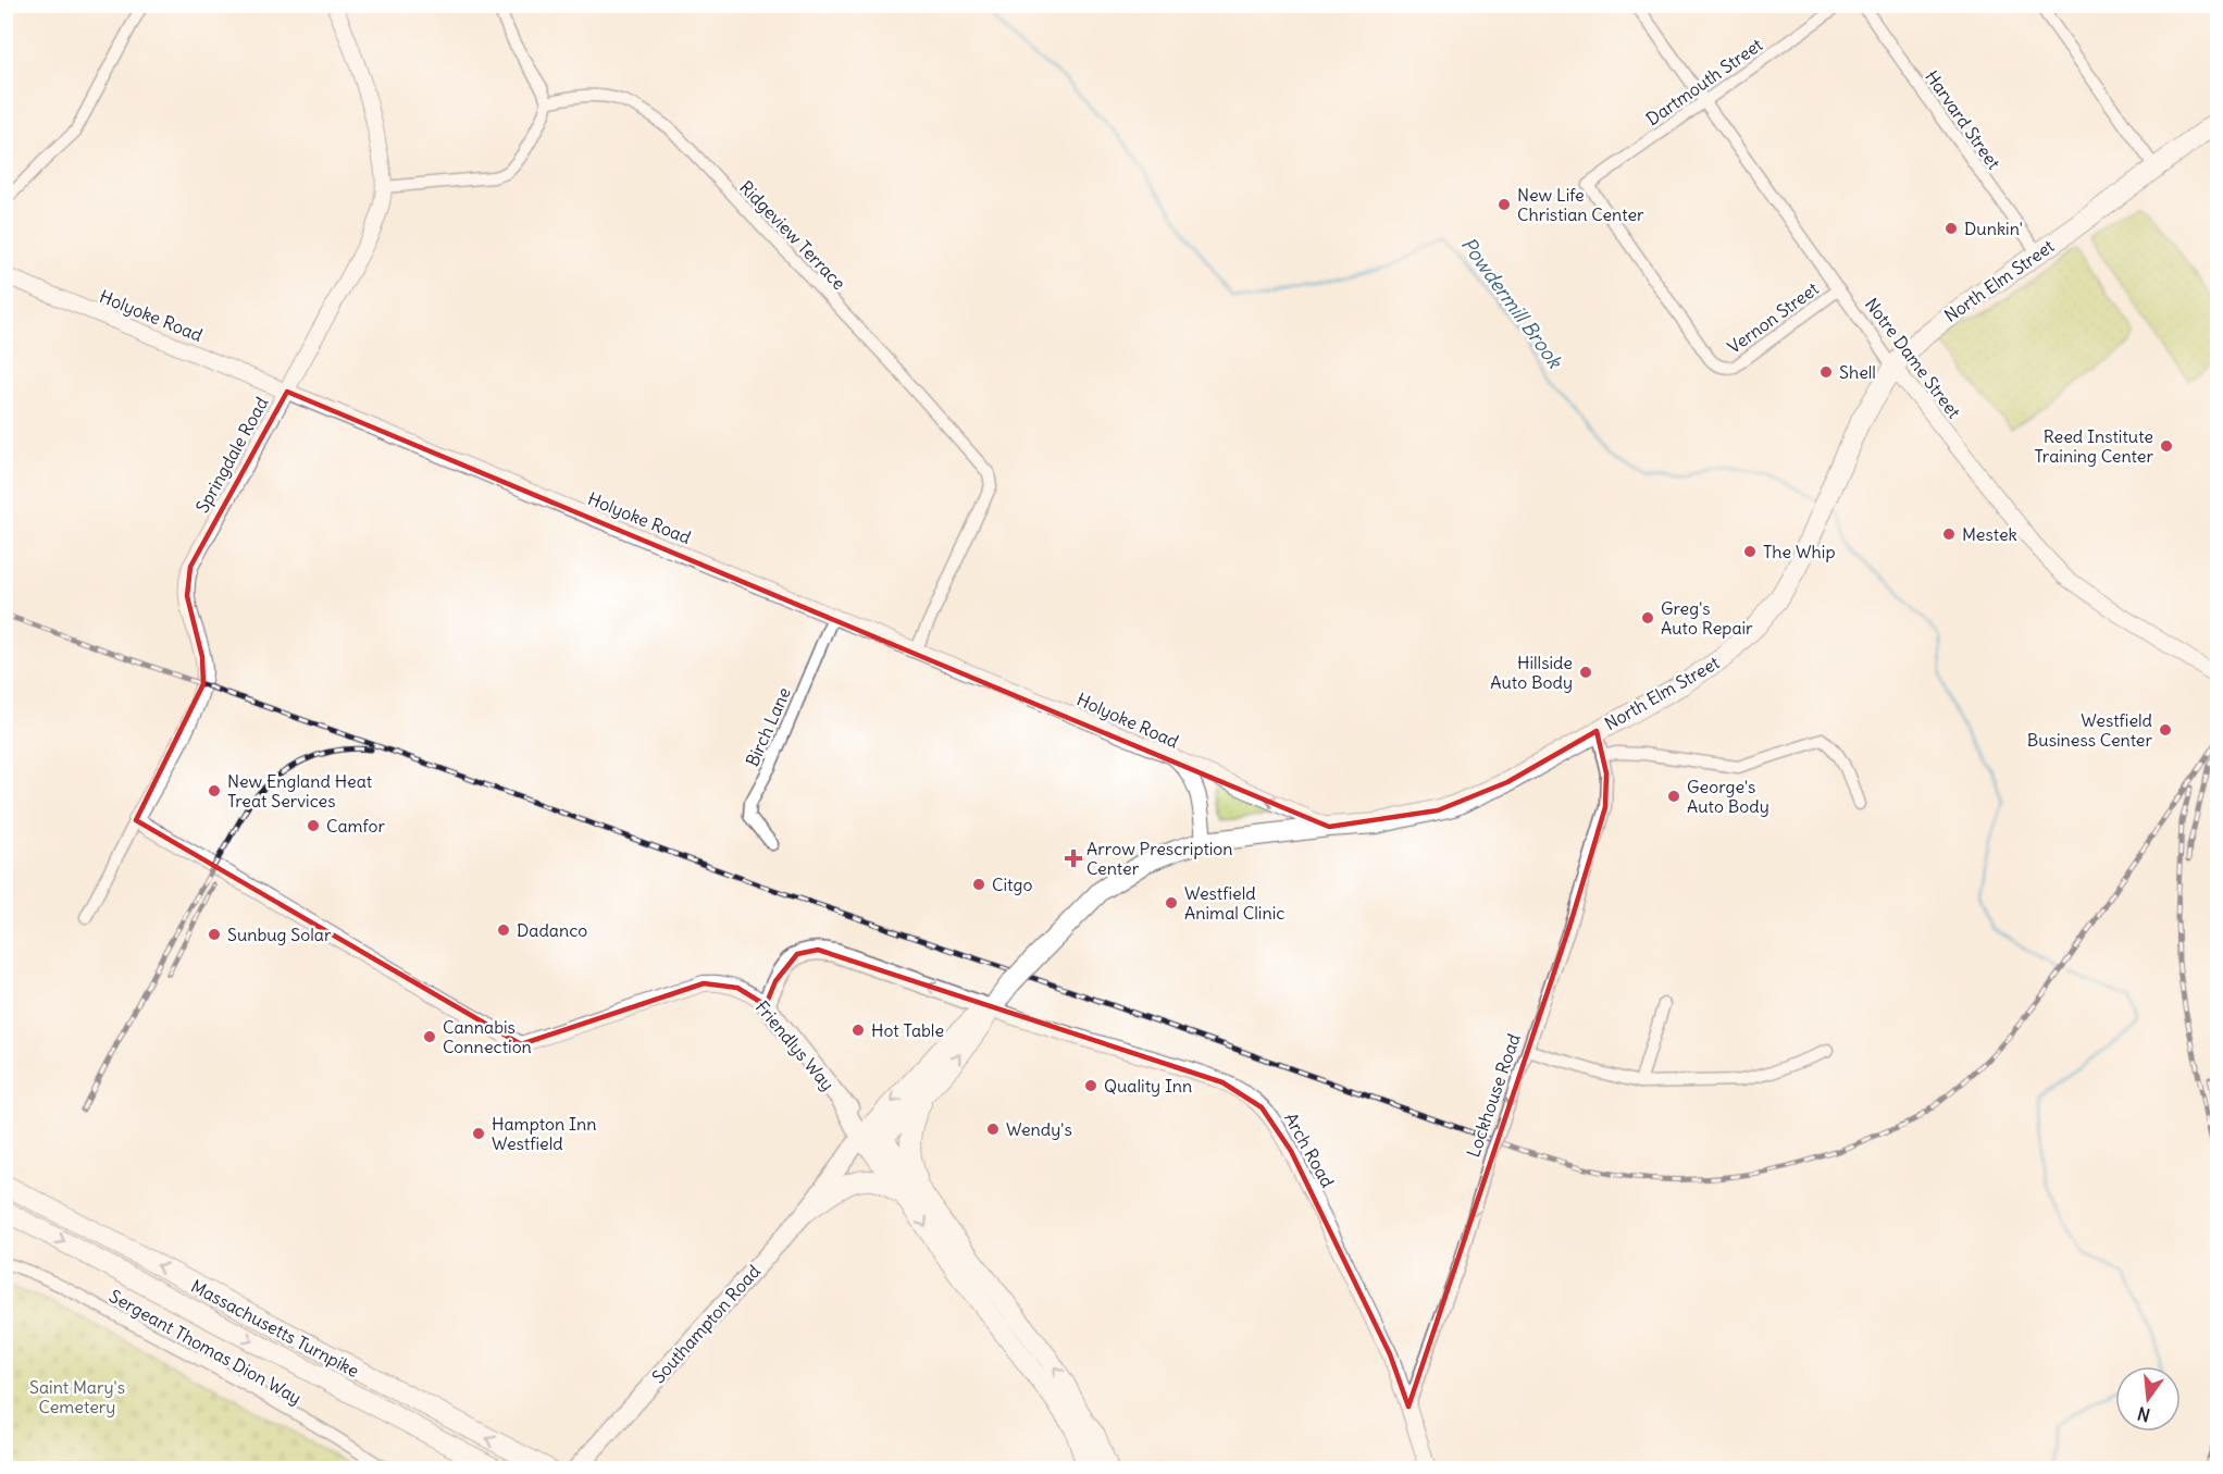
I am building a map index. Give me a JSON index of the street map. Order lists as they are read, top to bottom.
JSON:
{
  "streets": {
    "highway": ["North Elm Street", "Southampton Road", "Massachusetts Turnpike"],
    "main road": ["Friendlys Way"],
    "street": [
      "Dartmouth Street",
      "Harvard Street",
      "Ridgeview Terrace",
      "Holyoke Road",
      "Vernon Street",
      "Notre Dame Street",
      "Springdale Road",
      "Birch Lane",
      "Lockhouse Road",
      "Arch Road",
      "Sergeant Thomas Dion Way"
    ]
  },
  "crossings": [
    ["Dartmouth Street", "Vernon Street"],
    ["Dartmouth Street", "Notre Dame Street"],
    ["Harvard Street", "North Elm Street"],
    ["Ridgeview Terrace", "Holyoke Road"],
    ["North Elm Street", "Holyoke Road"],
    ["North Elm Street", "Notre Dame Street"],
    ["North Elm Street", "Lockhouse Road"],
    ["North Elm Street", "Southampton Road"],
    ["Holyoke Road", "Springdale Road"],
    ["Holyoke Road", "Birch Lane"],
    ["Vernon Street", "Notre Dame Street"],
    ["Springdale Road", "Friendlys Way"],
    ["Friendlys Way", "Southampton Road"],
    ["Lockhouse Road", "Arch Road"],
    ["Arch Road", "Southampton Road"]
  ],
  "one_way": ["Lockhouse Road"],
  "water": ["Powdermill Brook"],
  "parks": ["Saint Mary's Cemetery"],
  "places": {
    "other": [
      "New Life Christian Center",
      "Dunkin'",
      "Shell",
      "Reed Institute Training Center",
      "Mestek",
      "The Whip",
      "Greg's Auto Repair",
      "Hillside Auto Body",
      "Westfield Business Center",
      "New England Heat Treat Services",
      "George's Auto Body",
      "Camfor",
      "Citgo",
      "Westfield Animal Clinic",
      "Dadanco",
      "Sunbug Solar",
      "Hot Table",
      "Cannabis Connection",
      "Quality Inn",
      "Wendy's",
      "Hampton Inn Westfield"
    ],
    "health": ["Arrow Prescription Center"]
  },
  "north": "bottom"
}
